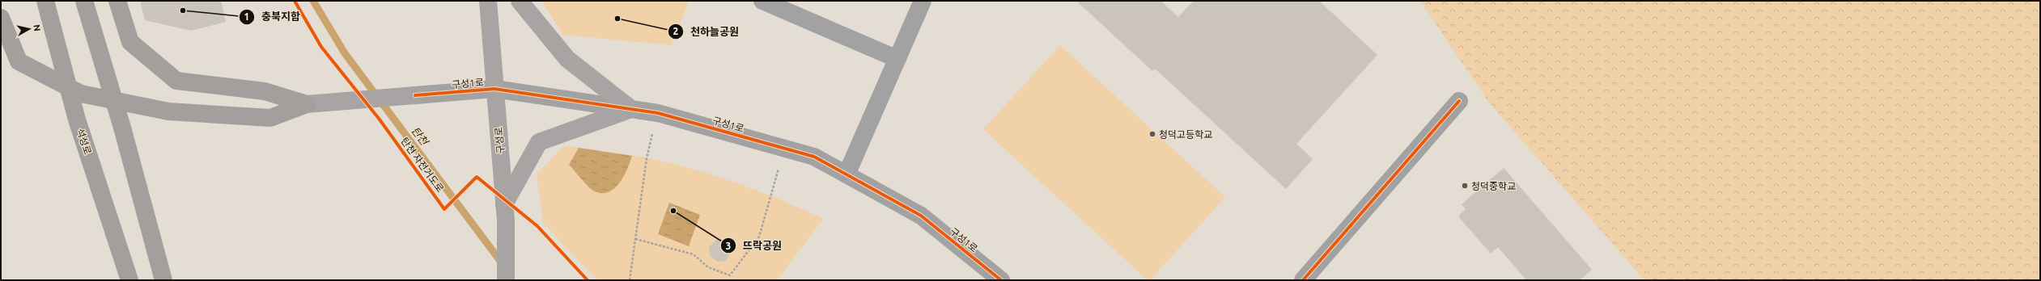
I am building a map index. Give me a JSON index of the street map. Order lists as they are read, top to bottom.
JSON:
{
  "streets": {
    "highway": ["석성로"],
    "main road": ["구성로"],
    "street": ["구성1로"],
    "cycle path": ["탄천 자전거도로"]
  },
  "crossings": [
    ["구성1로", "구성로"]
  ],
  "water": ["탄천"],
  "places": [
    "충북지함",
    "천하늘공원",
    "청덕고등학교",
    "청덕중학교",
    "뜨락공원"
  ],
  "north": "right"
}
